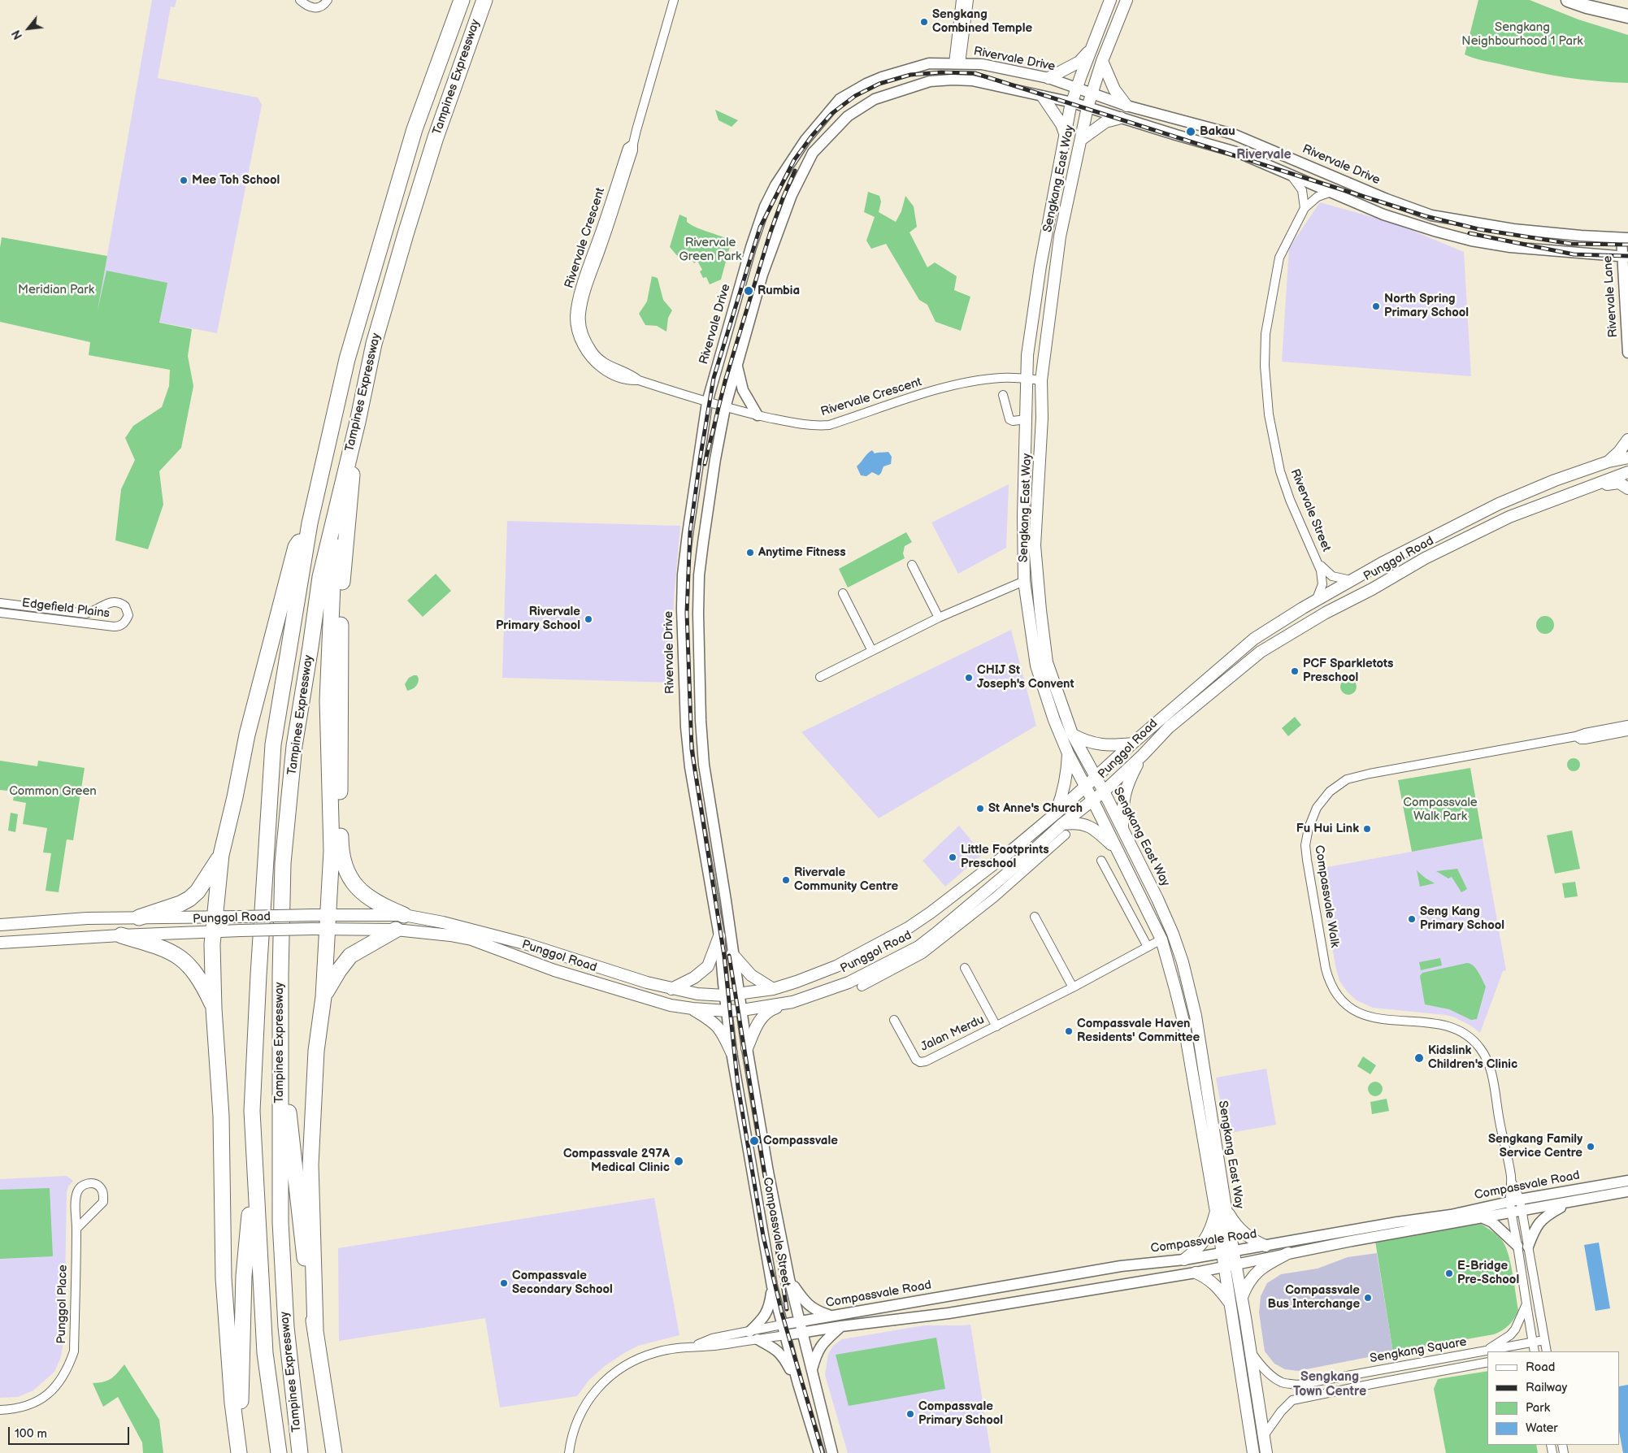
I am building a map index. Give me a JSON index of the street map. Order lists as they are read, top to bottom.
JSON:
{
  "streets": {
    "highway": ["Tampines Expressway"],
    "main road": ["Sengkang East Way", "Punggol Road"],
    "street": [
      "Rivervale Drive",
      "Rivervale Crescent",
      "Rivervale Lane",
      "Rivervale Street",
      "Edgefield Plains",
      "Compassvale Walk",
      "Jalan Merdu",
      "Compassvale Road",
      "Compassvale Street",
      "Punggol Place",
      "Sengkang Square"
    ]
  },
  "crossings": [
    ["Rivervale Drive", "Sengkang East Way"],
    ["Rivervale Drive", "Rivervale Crescent"],
    ["Rivervale Drive", "Rivervale Lane"],
    ["Rivervale Drive", "Punggol Road"],
    ["Rivervale Drive", "Compassvale Street"],
    ["Sengkang East Way", "Rivervale Crescent"],
    ["Sengkang East Way", "Punggol Road"],
    ["Sengkang East Way", "Jalan Merdu"],
    ["Sengkang East Way", "Compassvale Road"],
    ["Sengkang East Way", "Sengkang Square"],
    ["Rivervale Street", "Punggol Road"],
    ["Punggol Road", "Compassvale Street"],
    ["Compassvale Walk", "Compassvale Road"],
    ["Compassvale Road", "Compassvale Street"]
  ],
  "districts": ["Rivervale", "Sengkang Town Centre"],
  "parks": [
    "Sengkang Neighbourhood 1 Park",
    "Rivervale Green Park",
    "Meridian Park",
    "Common Green",
    "Compassvale Walk Park"
  ],
  "places": [
    "Sengkang Combined Temple",
    "Bakau",
    "Mee Toh School",
    "Rumbia",
    "North Spring Primary School",
    "Anytime Fitness",
    "Rivervale Primary School",
    "PCF Sparkletots Preschool",
    "CHIJ St Joseph's Convent",
    "St Anne's Church",
    "Fu Hui Link",
    "Little Footprints Preschool",
    "Rivervale Community Centre",
    "Seng Kang Primary School",
    "Compassvale Haven Residents' Committee",
    "Kidslink Children's Clinic",
    "Compassvale",
    "Sengkang Family Service Centre",
    "Compassvale 297A Medical Clinic",
    "E-Bridge Pre-School",
    "Compassvale Secondary School",
    "Compassvale Bus Interchange",
    "Compassvale Primary School"
  ],
  "legend": [
    "Road",
    "Railway",
    "Park",
    "Water"
  ],
  "scale_bar": "100 m",
  "north": "bottom left"
}
